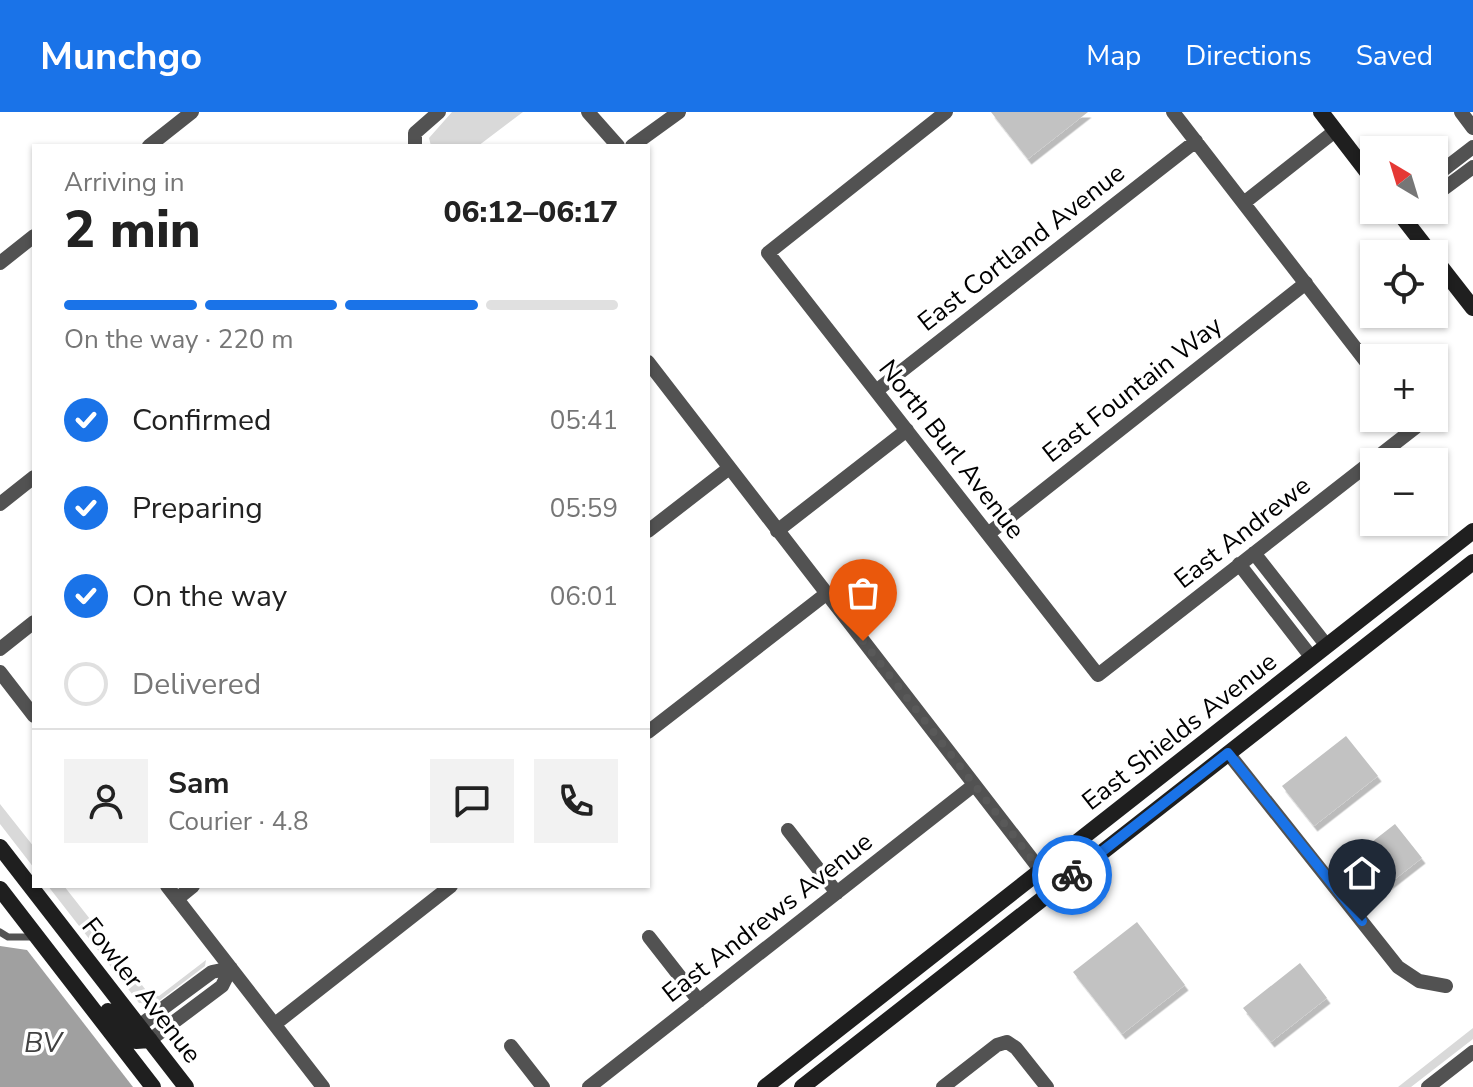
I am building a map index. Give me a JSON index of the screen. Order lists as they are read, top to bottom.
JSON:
{
  "streets": {
    "main road": ["East Shields Avenue", "Fowler Avenue"],
    "street": [
      "East Cortland Avenue",
      "East Fountain Way",
      "North Burl Avenue",
      "East Andrewe",
      "East Andrews Avenue"
    ]
  },
  "crossings": [
    ["East Cortland Avenue", "North Burl Avenue"],
    ["East Fountain Way", "North Burl Avenue"],
    ["North Burl Avenue", "East Andrewe"]
  ],
  "water": ["BV"],
  "north": "top left",
  "page": {
    "header": "Munchgo",
    "nav": ["Map", "Directions", "Saved"],
    "map_buttons": ["+", "−"],
    "heading": ["2 min", "Arriving in", "06:12–06:17"],
    "panel": ["Sam", "Courier · 4.8"],
    "bar": "On the way · 220 m",
    "list": [
      ["Confirmed", "05:41"],
      ["Preparing", "05:59"],
      ["On the way", "06:01"],
      "Delivered"
    ]
  }
}
